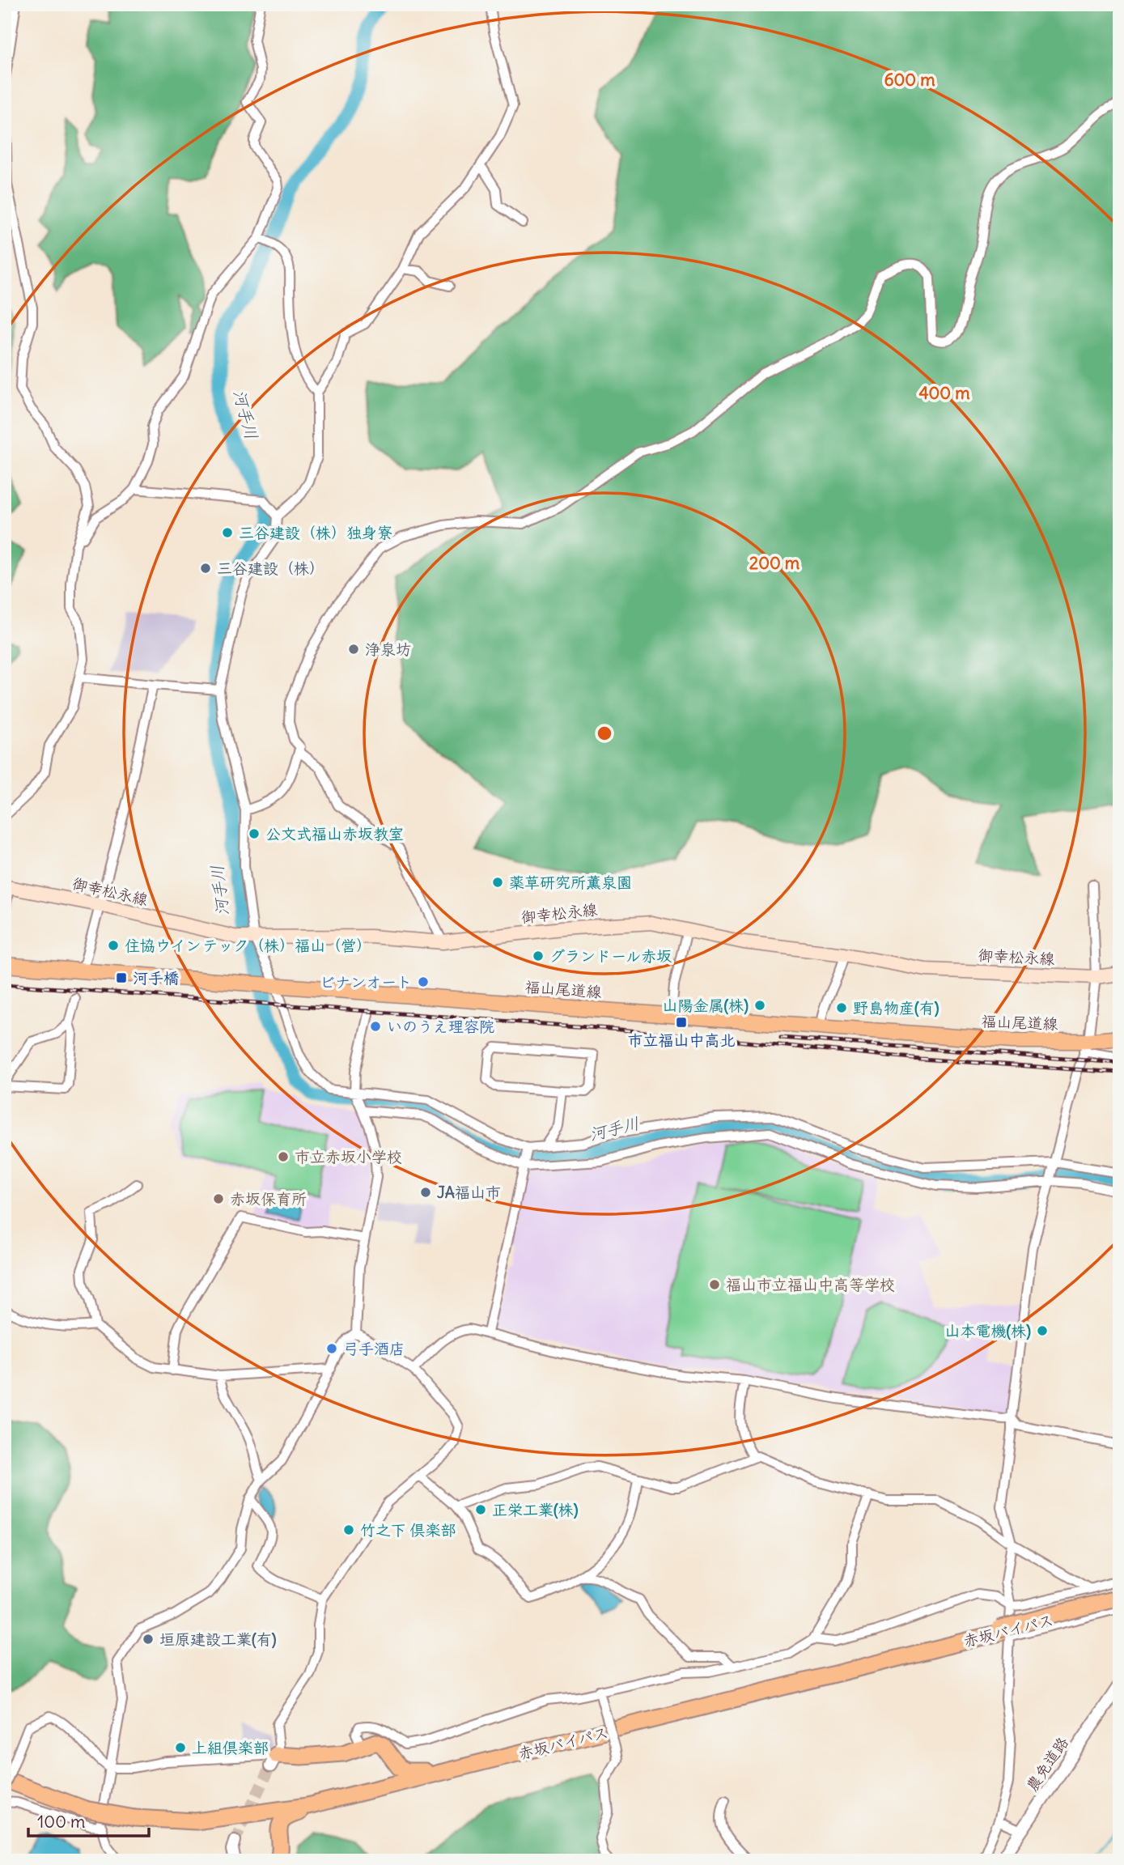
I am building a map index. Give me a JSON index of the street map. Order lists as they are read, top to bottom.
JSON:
{
  "streets": {
    "highway": ["赤坂バイパス"],
    "main road": ["御幸松永線", "福山尾道線"],
    "street": ["農免道路"]
  },
  "water": ["河手川"],
  "places": {
    "other": [
      "三谷建設（株）独身寮",
      "三谷建設（株）",
      "浄泉坊",
      "公文式福山赤坂教室",
      "薬草研究所薫泉園",
      "住協ウインテック（株）福山（営）",
      "グランドール赤坂",
      "ビナンオート",
      "山陽金属(株)",
      "野島物産(有)",
      "いのうえ理容院",
      "市立赤坂小学校",
      "JA福山市",
      "赤坂保育所",
      "福山市立福山中高等学校",
      "山本電機(株)",
      "弓手酒店",
      "正栄工業(株)",
      "竹之下 倶楽部",
      "垣原建設工業(有)",
      "上組倶楽部"
    ],
    "transit": ["河手橋", "市立福山中高北"]
  },
  "scale_bar": "100 m",
  "rings": ["600 m", "400 m", "200 m"]
}
